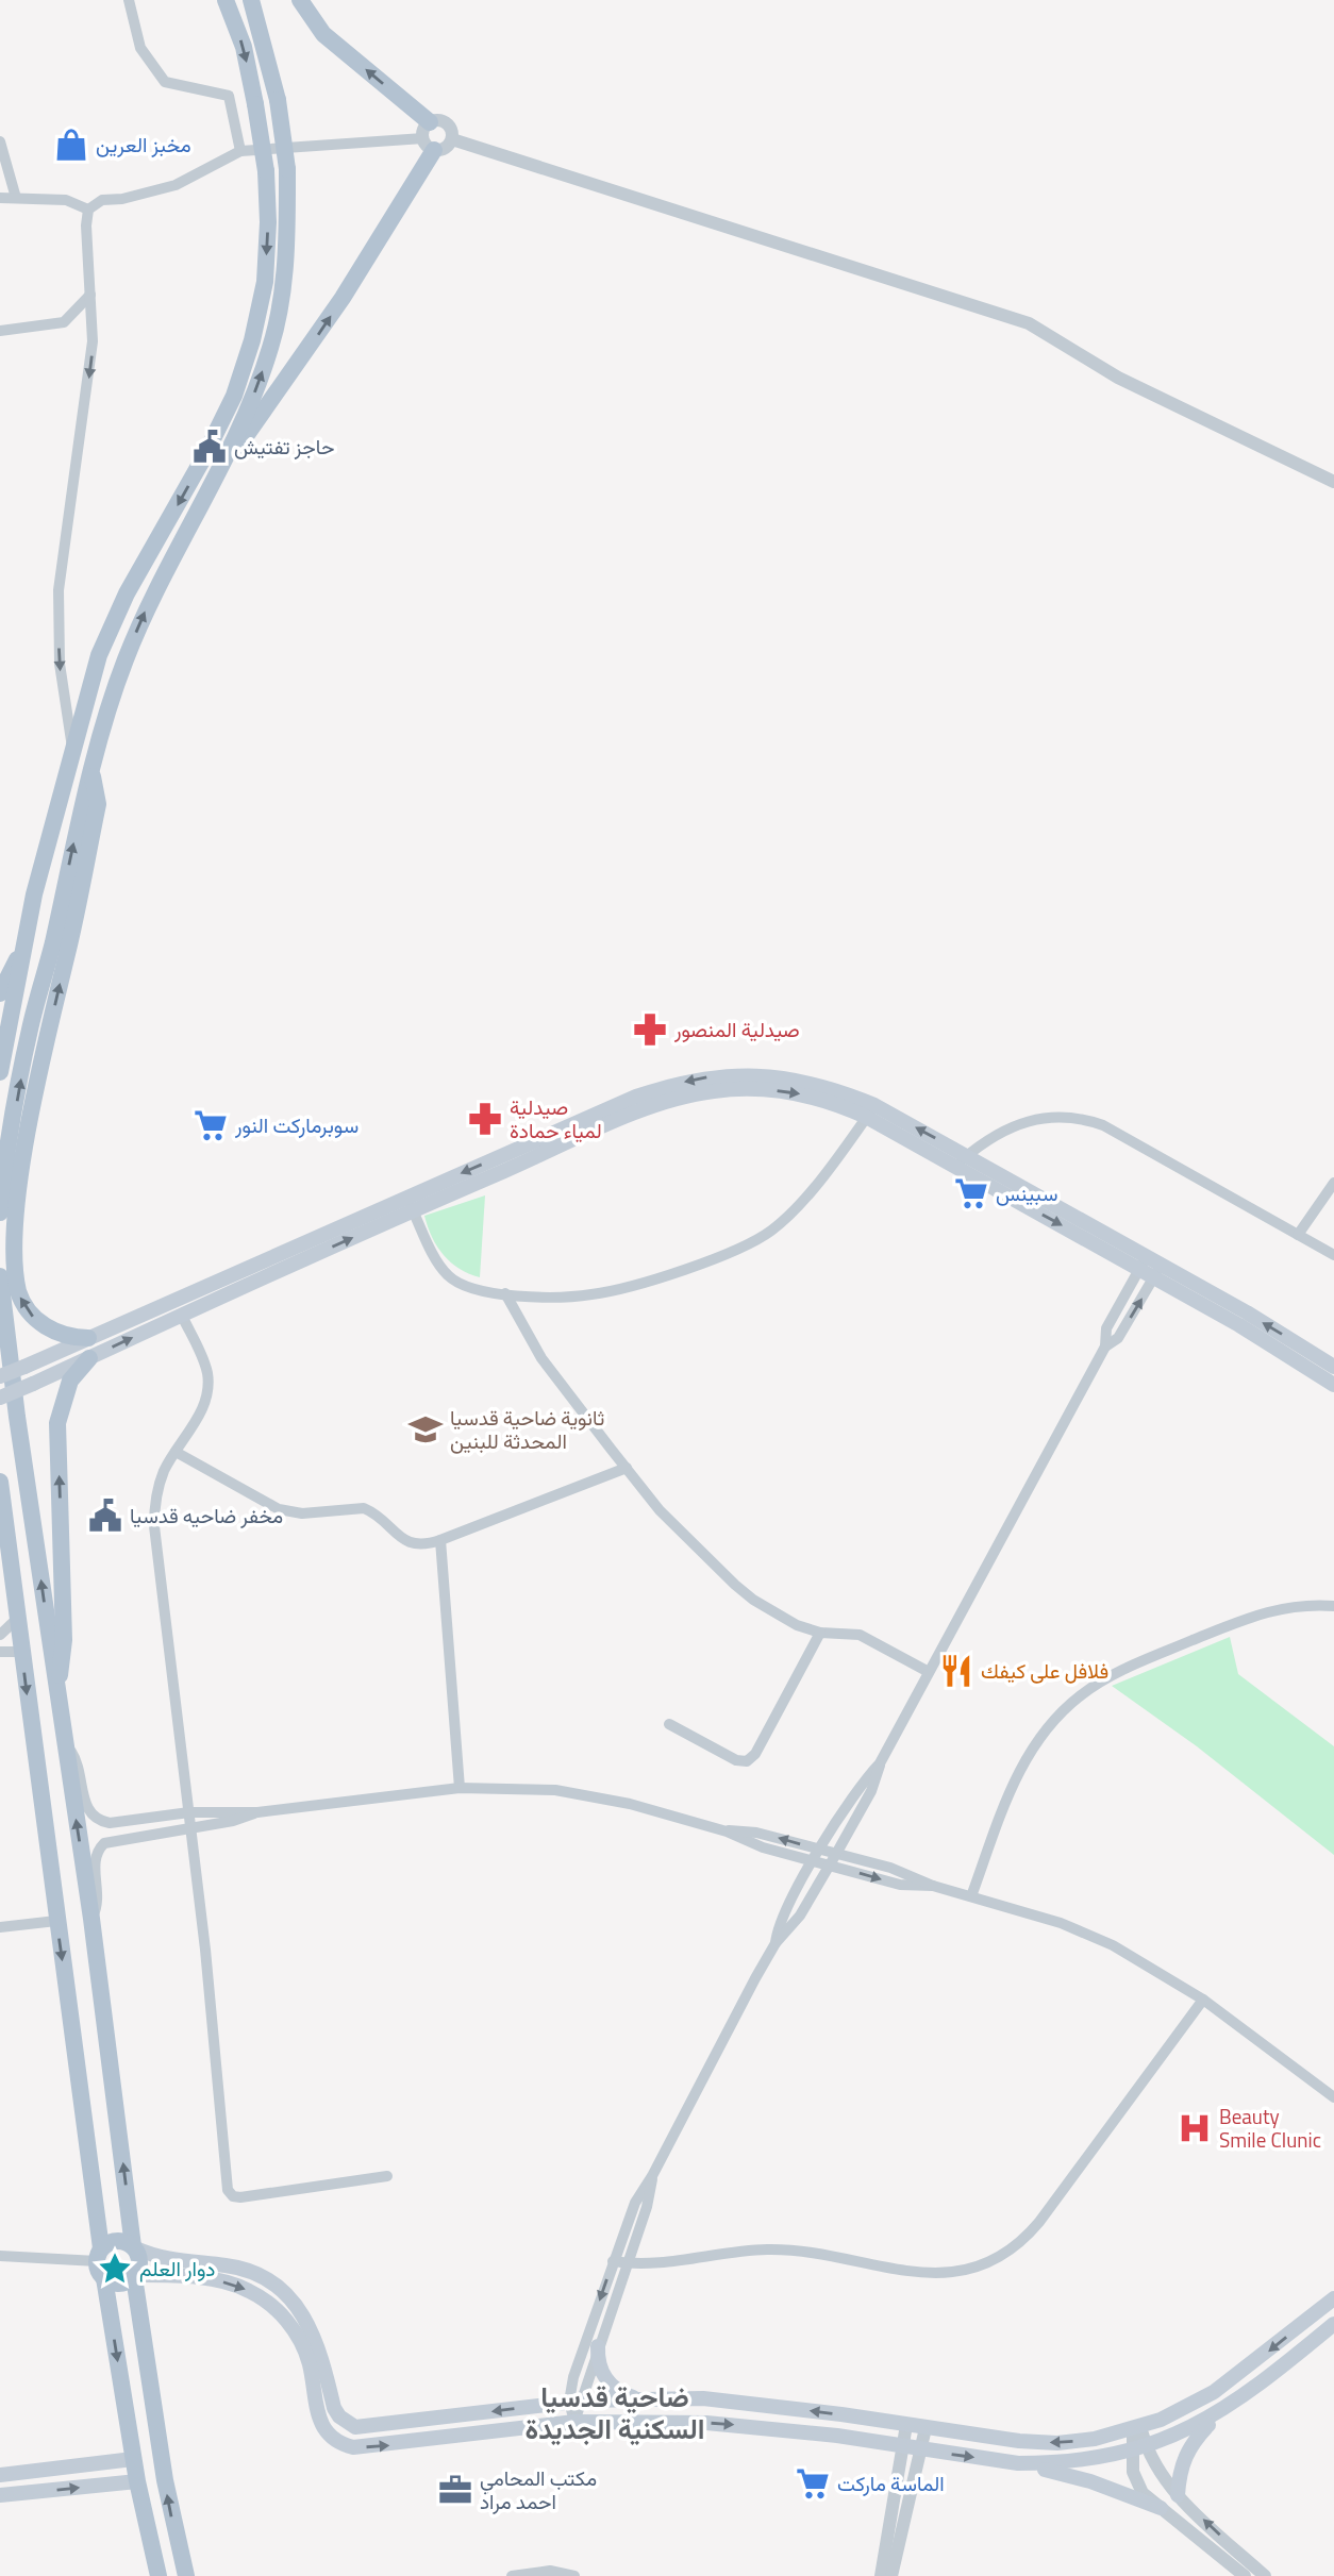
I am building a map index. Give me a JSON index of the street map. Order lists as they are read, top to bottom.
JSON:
{
  "districts": ["ضاحية قدسيا السكنية الجديدة"],
  "places": {
    "shop": ["مخبز العرين"],
    "public building": ["حاجز تفتيش", "مخفر ضاحيه قدسيا"],
    "pharmacy": ["صيدلية المنصور", "صيدلية لمياء حمادة"],
    "supermarket": ["سوبرماركت النور", "سبينس", "الماسة ماركت"],
    "school or university": ["ثانوية ضاحية قدسيا المحدثة للبنين"],
    "restaurant": ["فلافل على كيفك"],
    "hospital": ["Beauty Smile Clunic"],
    "place": ["دوار العلم"],
    "office": ["مكتب المحامي احمد مراد"]
  }
}
